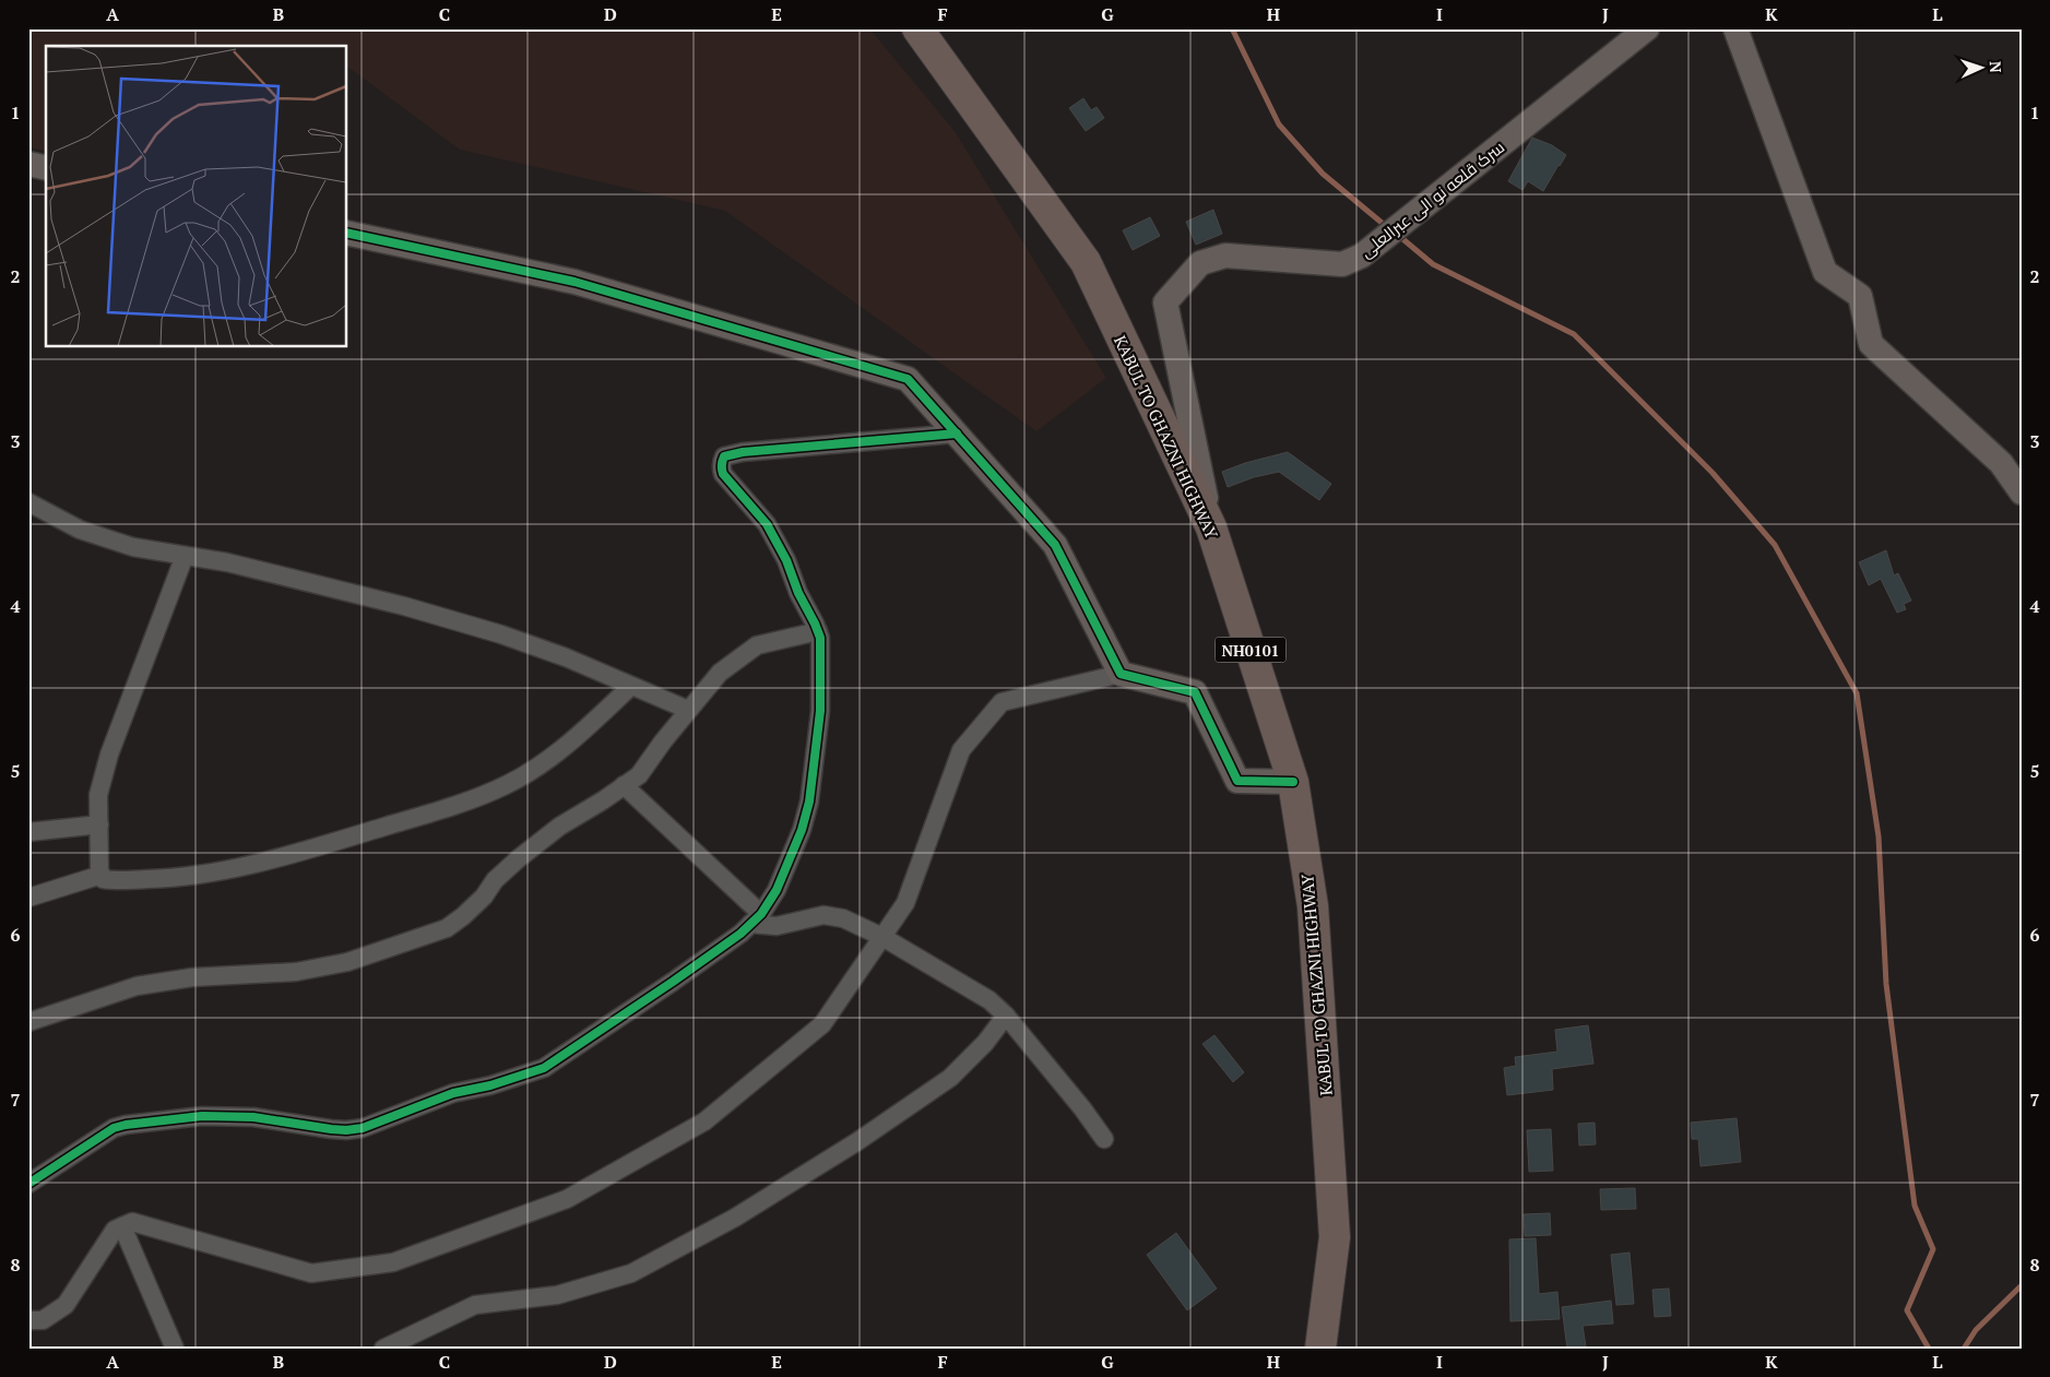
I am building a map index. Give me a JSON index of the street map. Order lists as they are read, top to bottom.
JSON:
{
  "streets": {
    "highway": ["KABUL TO GHAZNI HIGHWAY", "NH0101"],
    "street": ["سرک قلعه نو الی عبرالعلی"]
  },
  "crossings": [
    ["سرک قلعه نو الی عبرالعلی", "KABUL TO GHAZNI HIGHWAY"]
  ],
  "north": "right",
  "grid": {
    "columns": [
      "A",
      "B",
      "C",
      "D",
      "E",
      "F",
      "G",
      "H",
      "I",
      "J",
      "K",
      "L"
    ],
    "rows": [
      "1",
      "2",
      "3",
      "4",
      "5",
      "6",
      "7",
      "8"
    ]
  }
}
